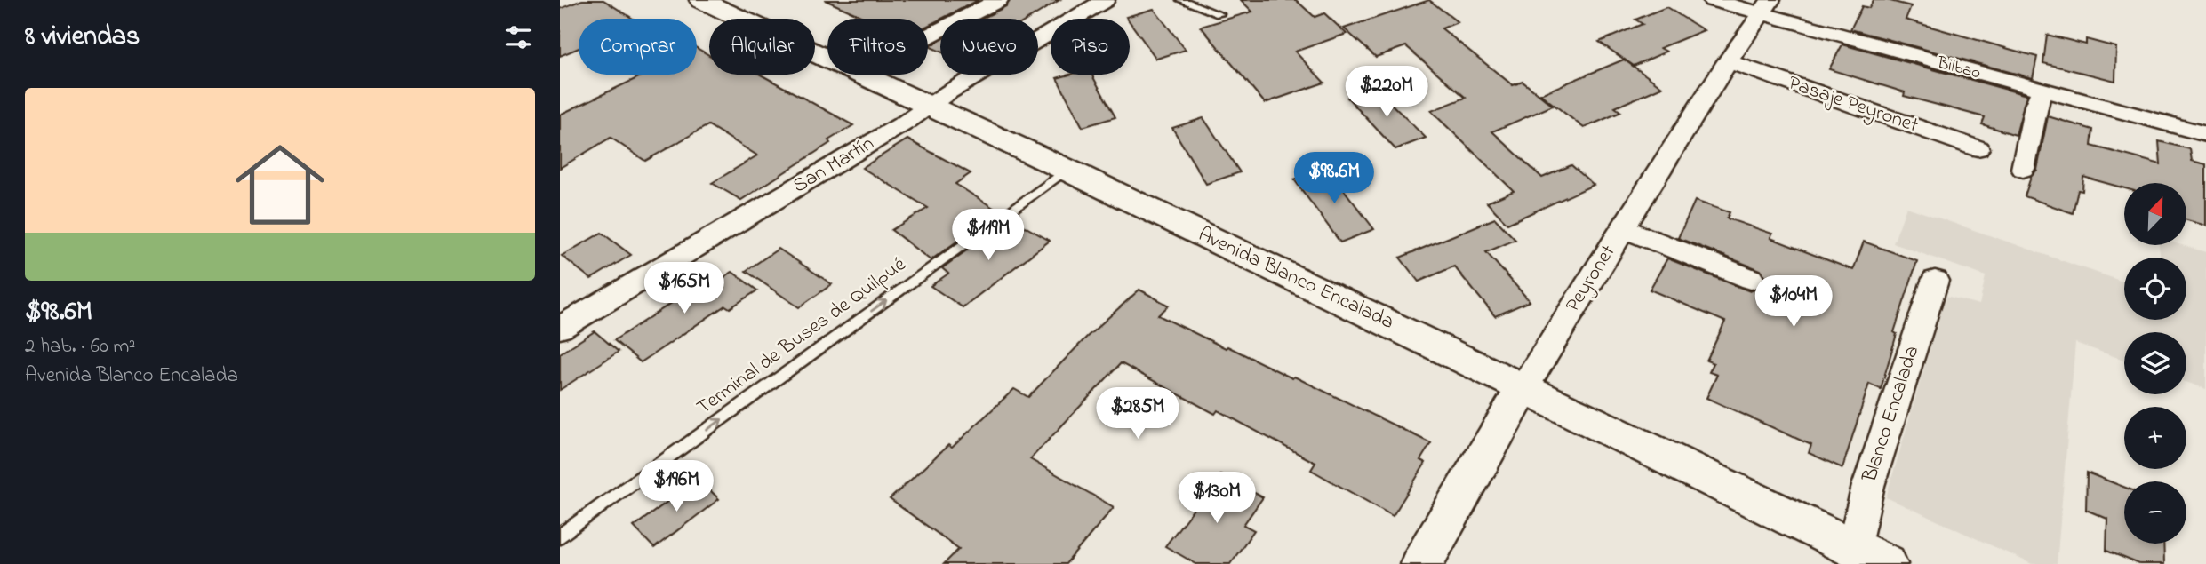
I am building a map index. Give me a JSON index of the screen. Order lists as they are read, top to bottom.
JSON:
{
  "streets": {
    "street": [
      "Bilbao",
      "Pasaje Peyronet",
      "San Martín",
      "Avenida Blanco Encalada",
      "Peyronet",
      "Blanco Encalada"
    ],
    "lane": ["Terminal de Buses de Quilpué"]
  },
  "crossings": [
    ["Bilbao", "Peyronet"],
    ["Pasaje Peyronet", "Peyronet"],
    ["San Martín", "Avenida Blanco Encalada"],
    ["Avenida Blanco Encalada", "Peyronet"],
    ["Avenida Blanco Encalada", "Terminal de Buses de Quilpué"],
    ["Avenida Blanco Encalada", "Blanco Encalada"]
  ],
  "one_way": ["Terminal de Buses de Quilpué"],
  "north": "top right",
  "page": {
    "heading": "8 viviendas",
    "chip": [
      "Comprar",
      "Alquilar",
      "Filtros",
      "Nuevo",
      "Piso"
    ],
    "price": [
      "$220M",
      "$98.6M",
      "$119M",
      "$165M",
      "$104M",
      "$285M",
      "$196M",
      "$130M"
    ],
    "list": [
      {
        "name": "$98.6M",
        "note": "2 hab. · 60 m² · Avenida Blanco Encalada"
      }
    ],
    "map_buttons": ["+", "−"]
  }
}
